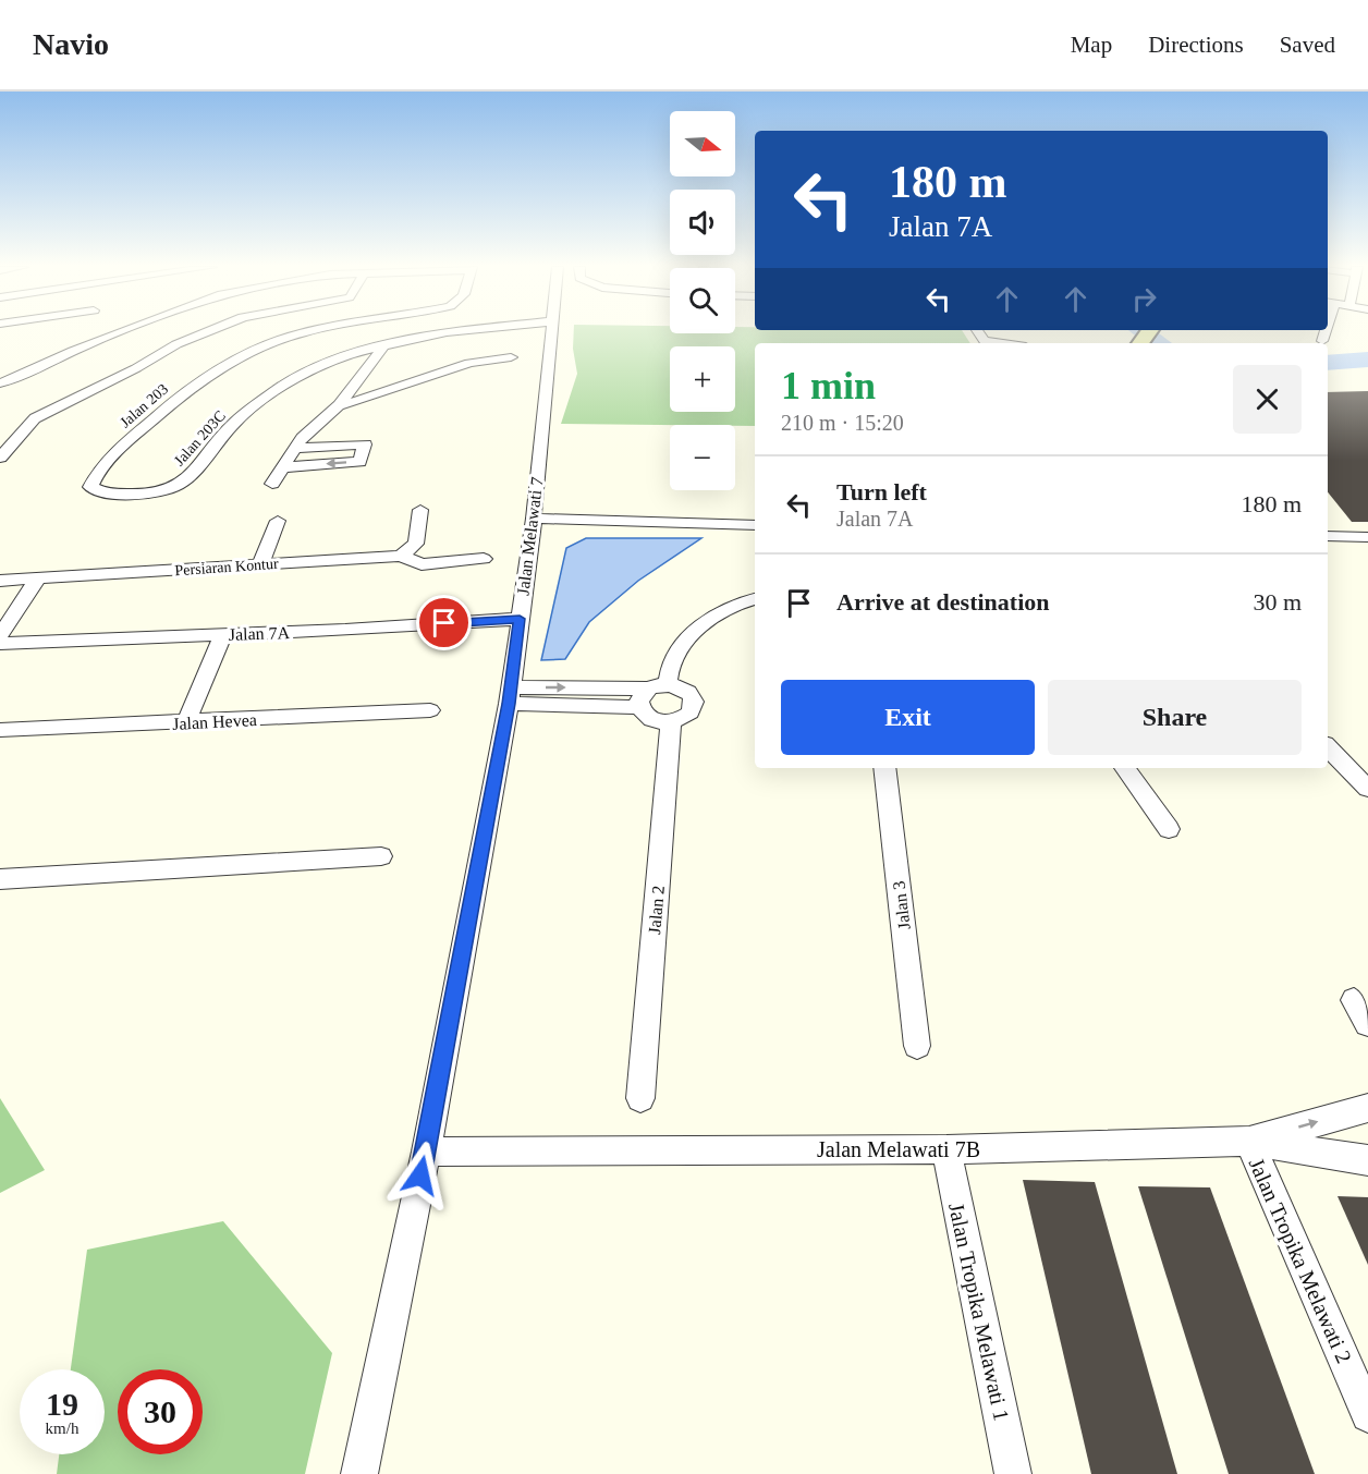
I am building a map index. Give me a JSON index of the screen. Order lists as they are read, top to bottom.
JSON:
{
  "streets": {
    "street": [
      "Jalan 203",
      "Jalan 203C",
      "Jalan Melawati 7",
      "Persiaran Kontur",
      "Jalan 7A",
      "Jalan Hevea",
      "Jalan 3",
      "Jalan 2",
      "Jalan Melawati 7B",
      "Jalan Tropika Melawati 2",
      "Jalan Tropika Melawati 1"
    ]
  },
  "crossings": [
    ["Jalan 203", "Jalan 203C"],
    ["Jalan Melawati 7", "Jalan 7A"],
    ["Jalan Melawati 7", "Jalan Melawati 7B"],
    ["Jalan Melawati 7B", "Jalan Tropika Melawati 2"],
    ["Jalan Melawati 7B", "Jalan Tropika Melawati 1"]
  ],
  "north": "right",
  "page": {
    "header": "Navio",
    "nav": ["Map", "Directions", "Saved"],
    "map_buttons": ["+", "−"],
    "turn": ["180 m", "Jalan 7A"],
    "heading": ["1 min", "210 m · 15:20"],
    "list": [
      {
        "name": "Turn left",
        "note": "Jalan 7A",
        "value": "180 m"
      },
      {
        "name": "Arrive at destination",
        "value": "30 m"
      }
    ],
    "buttons": ["Exit", "Share"],
    "speed": "19 km/h",
    "limit": "30"
  }
}
